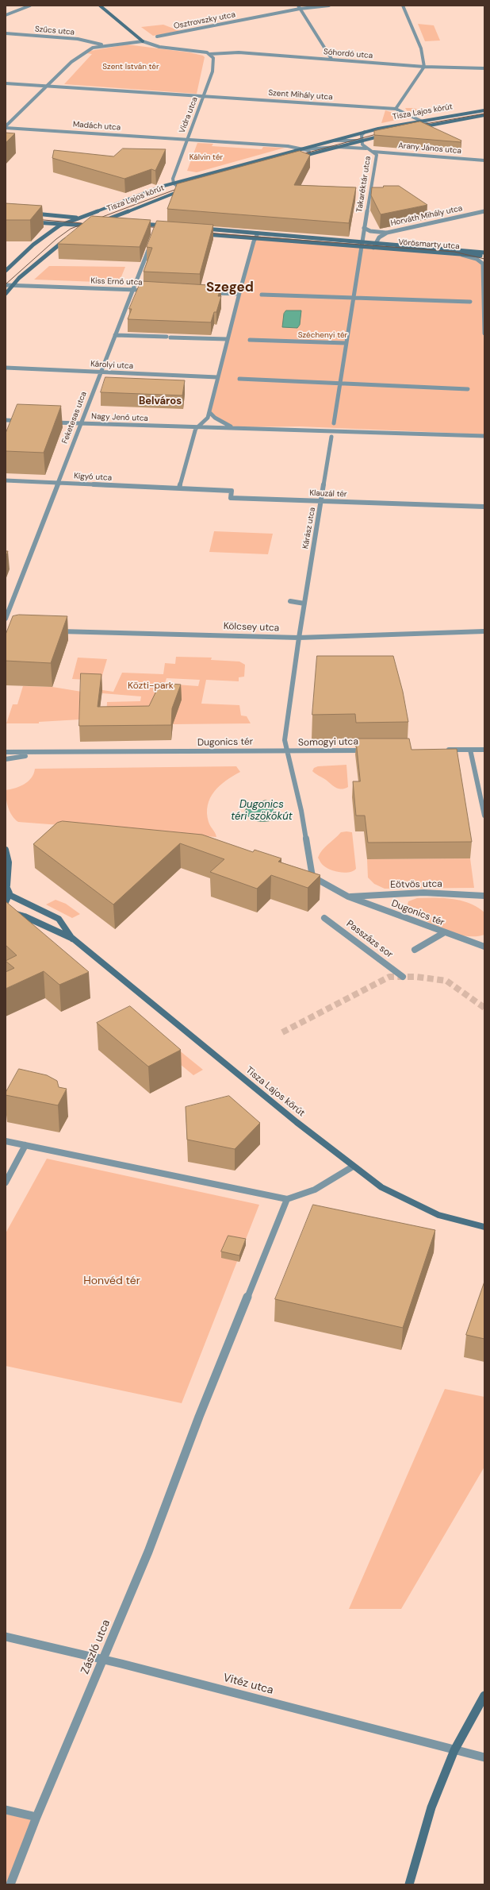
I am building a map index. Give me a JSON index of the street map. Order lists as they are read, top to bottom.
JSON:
{
  "streets": {
    "street": [
      "Osztrovszky utca",
      "Szűcs utca",
      "Sóhordó utca",
      "Szent Mihály utca",
      "Tisza Lajos körút",
      "Vidra utca",
      "Madách utca",
      "Arany János utca",
      "Takaréktár utca",
      "Horváth Mihály utca",
      "Vörösmarty utca",
      "Kiss Ernő utca",
      "Károlyi utca",
      "Feketesas utca",
      "Nagy Jenő utca",
      "Kígyó utca",
      "Klauzál tér",
      "Kárász utca",
      "Kölcsey utca",
      "Dugonics tér",
      "Somogyi utca",
      "Eötvös utca",
      "Passzázs sor",
      "Zászló utca",
      "Vitéz utca"
    ]
  },
  "crossings": [
    ["Szent Mihály utca", "Vidra utca"],
    ["Tisza Lajos körút", "Takaréktár utca"],
    ["Vidra utca", "Madách utca"],
    ["Arany János utca", "Takaréktár utca"],
    ["Takaréktár utca", "Vörösmarty utca"],
    ["Horváth Mihály utca", "Vörösmarty utca"],
    ["Kiss Ernő utca", "Feketesas utca"],
    ["Károlyi utca", "Feketesas utca"],
    ["Feketesas utca", "Nagy Jenő utca"],
    ["Feketesas utca", "Kígyó utca"],
    ["Kígyó utca", "Klauzál tér"],
    ["Klauzál tér", "Kárász utca"],
    ["Kárász utca", "Kölcsey utca"],
    ["Kárász utca", "Dugonics tér"],
    ["Kárász utca", "Somogyi utca"],
    ["Dugonics tér", "Somogyi utca"],
    ["Dugonics tér", "Eötvös utca"],
    ["Zászló utca", "Vitéz utca"]
  ],
  "districts": ["Szeged", "Belváros"],
  "water": ["Dugonics téri szökőkút"],
  "parks": [
    "Szent István tér",
    "Kálvin tér",
    "Széchenyi tér",
    "Közti-park",
    "Honvéd tér"
  ]
}
